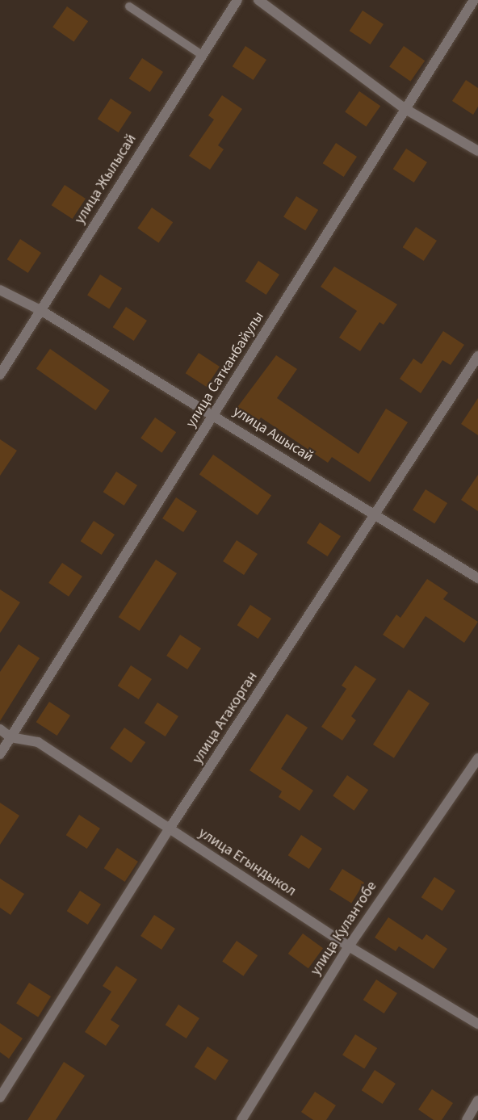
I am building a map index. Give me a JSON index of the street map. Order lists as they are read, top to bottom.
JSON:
{
  "streets": {
    "street": [
      "улица Жылысай",
      "улица Сатканбайулы",
      "улица Ашысай",
      "улица Атакорган",
      "улица Егындыкол",
      "улица Кулантобе"
    ]
  },
  "crossings": [
    ["улица Жылысай", "улица Ашысай"],
    ["улица Сатканбайулы", "улица Ашысай"],
    ["улица Сатканбайулы", "улица Егындыкол"],
    ["улица Ашысай", "улица Атакорган"],
    ["улица Атакорган", "улица Егындыкол"],
    ["улица Егындыкол", "улица Кулантобе"]
  ]
}
